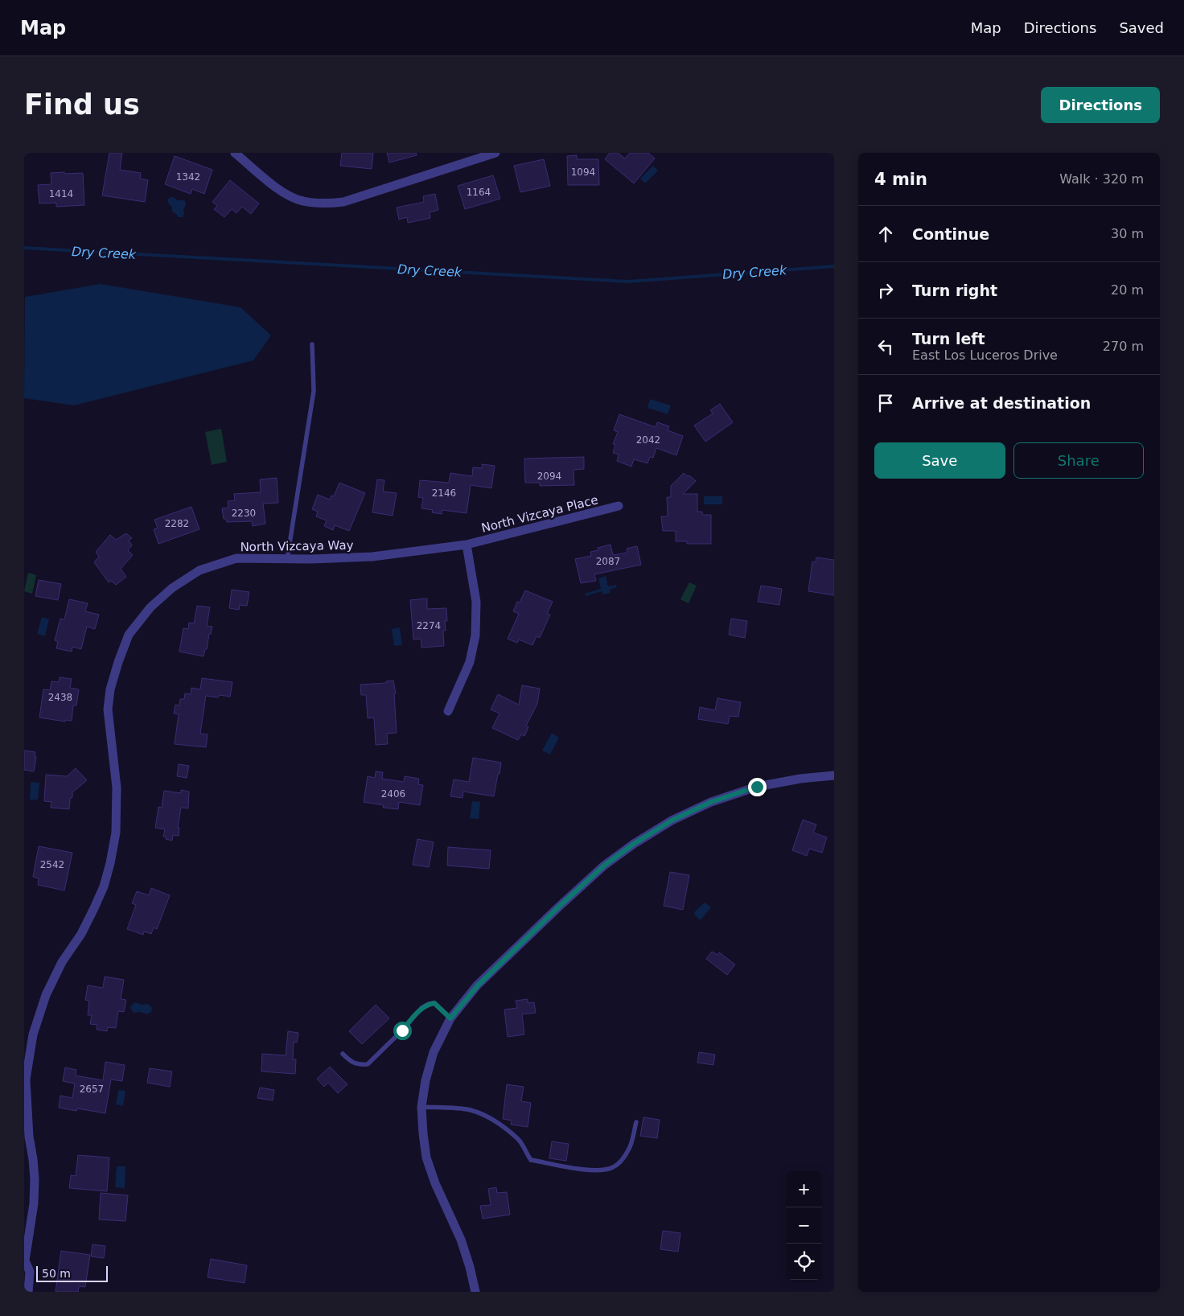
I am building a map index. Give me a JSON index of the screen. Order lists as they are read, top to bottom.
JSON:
{
  "streets": {
    "street": ["North Vizcaya Place", "North Vizcaya Way"]
  },
  "crossings": [
    ["North Vizcaya Place", "North Vizcaya Way"]
  ],
  "water": ["Dry Creek"],
  "house_numbers": [
    "1094",
    "1342",
    "1164",
    "1414",
    "2042",
    "2094",
    "2146",
    "2230",
    "2282",
    "2087",
    "2274",
    "2438",
    "2406",
    "2542",
    "2657"
  ],
  "scale_bar": "50 m",
  "page": {
    "header": "Map",
    "nav": ["Map", "Directions", "Saved"],
    "buttons": [
      "Directions",
      ["Save", "Share"]
    ],
    "title": "Find us",
    "heading": ["4 min", "Walk · 320 m"],
    "list": [
      ["Continue", "30 m"],
      ["Turn right", "20 m"],
      ["Turn left", "East Los Luceros Drive", "270 m"],
      "Arrive at destination"
    ],
    "map_buttons": ["+", "−"],
    "scale": "50 m"
  }
}
